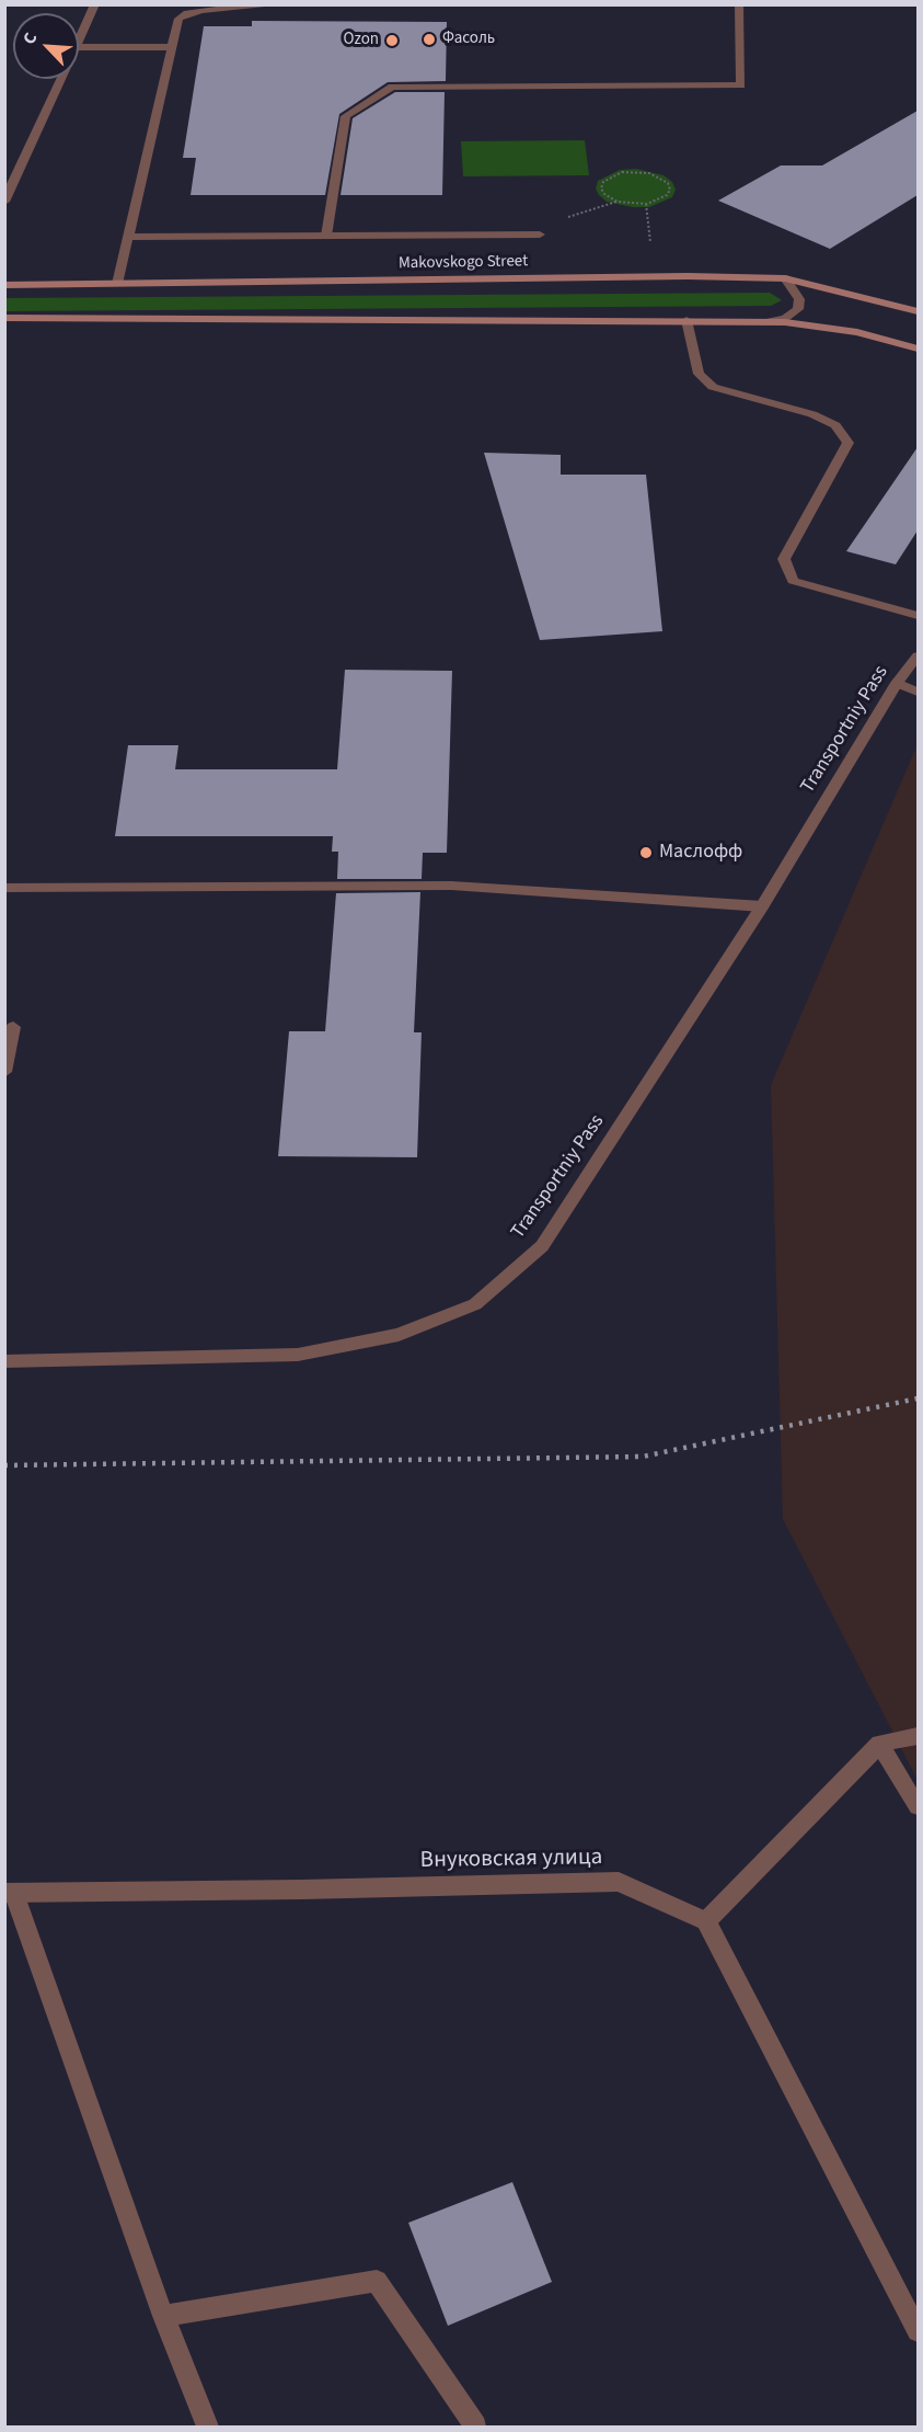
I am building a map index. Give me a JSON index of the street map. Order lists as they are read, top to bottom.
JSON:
{
  "streets": {
    "main road": ["Makovskogo Street"],
    "street": ["Transportniy Pass", "Внуковская улица"]
  },
  "places": ["Фасоль", "Ozon", "Маслофф"],
  "north": "top left"
}
